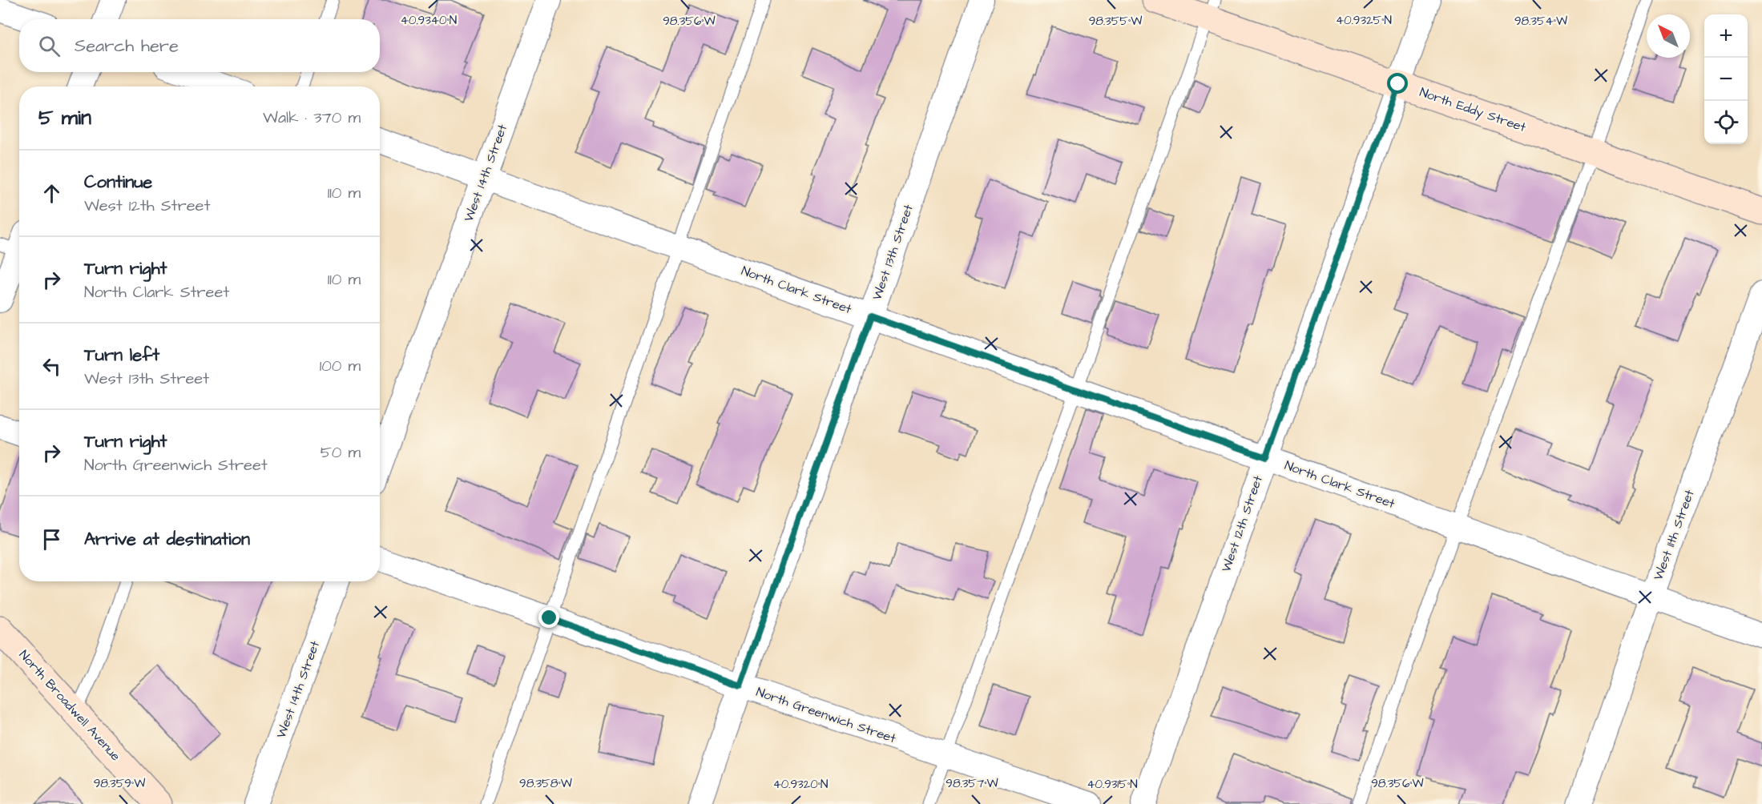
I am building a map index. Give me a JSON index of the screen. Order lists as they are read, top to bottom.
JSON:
{
  "streets": {
    "main road": ["North Eddy Street", "North Broadwell Avenue"],
    "street": [
      "West 14th Street",
      "West 13th Street",
      "North Clark Street",
      "West 12th Street",
      "West 11th Street",
      "North Greenwich Street"
    ]
  },
  "crossings": [
    ["North Eddy Street", "West 12th Street"],
    ["West 14th Street", "North Clark Street"],
    ["West 13th Street", "North Clark Street"],
    ["West 13th Street", "North Greenwich Street"],
    ["North Clark Street", "West 12th Street"],
    ["North Clark Street", "West 11th Street"]
  ],
  "north": "top left",
  "page": {
    "map_buttons": ["+", "−"],
    "search": "Search here",
    "heading": ["5 min", "Walk · 370 m"],
    "list": [
      ["Continue", "West 12th Street", "110 m"],
      ["Turn right", "North Clark Street", "110 m"],
      ["Turn left", "West 13th Street", "100 m"],
      ["Turn right", "North Greenwich Street", "50 m"],
      "Arrive at destination"
    ]
  },
  "coordinates": [
    "40.9340°N",
    "40.9325°N",
    "98.355°W",
    "98.354°W",
    "98.356°W",
    "98.359°W",
    "98.358°W",
    "98.357°W",
    "40.9320°N",
    "40.9315°N"
  ]
}
